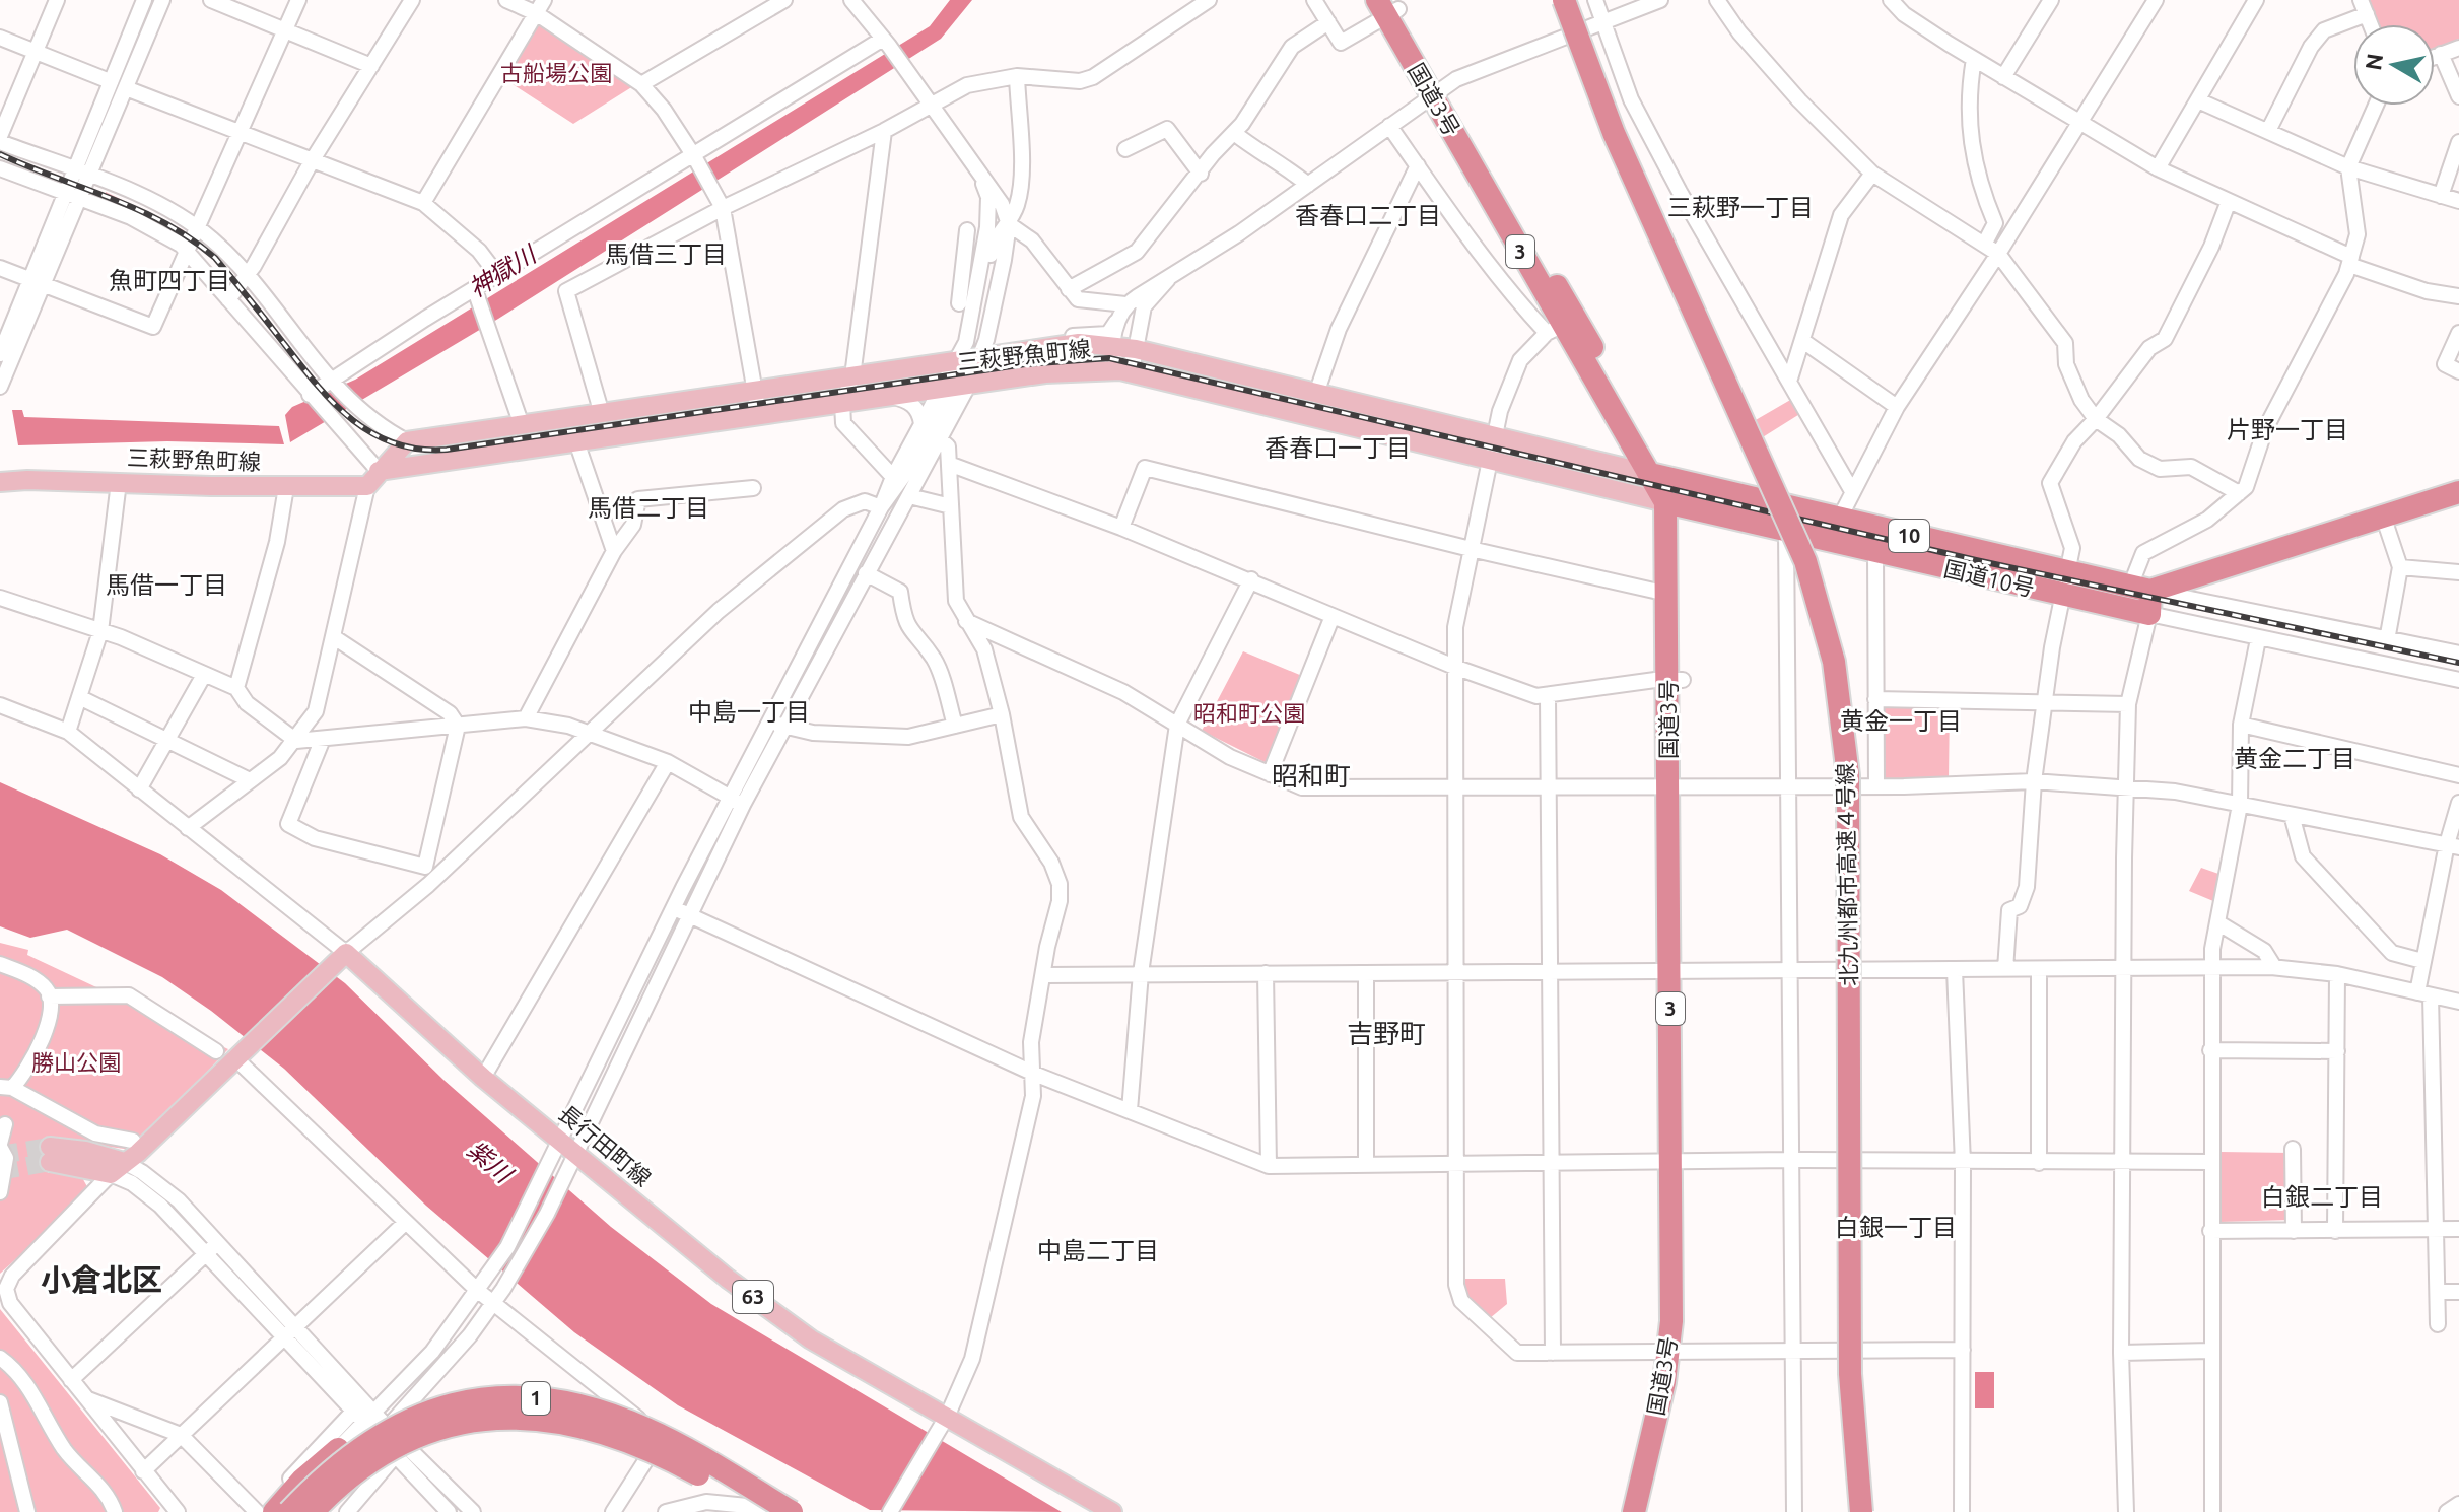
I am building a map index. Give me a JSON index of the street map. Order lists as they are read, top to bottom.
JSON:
{
  "streets": {
    "highway": [
      "国道3号",
      "3",
      "10",
      "国道10号",
      "北九州都市高速４号線",
      "1"
    ],
    "main road": ["三萩野魚町線", "長行田町線", "63"]
  },
  "crossings": [
    ["国道3号", "三萩野魚町線"],
    ["国道3号", "国道10号"],
    ["三萩野魚町線", "国道10号"]
  ],
  "districts": [
    "三萩野一丁目",
    "香春口二丁目",
    "馬借三丁目",
    "魚町四丁目",
    "片野一丁目",
    "香春口一丁目",
    "馬借二丁目",
    "馬借一丁目",
    "中島一丁目",
    "黄金一丁目",
    "黄金二丁目",
    "昭和町",
    "吉野町",
    "白銀二丁目",
    "白銀一丁目",
    "中島二丁目",
    "小倉北区"
  ],
  "water": ["神獄川", "紫川"],
  "parks": ["古船場公園", "昭和町公園", "勝山公園"],
  "north": "left"
}
